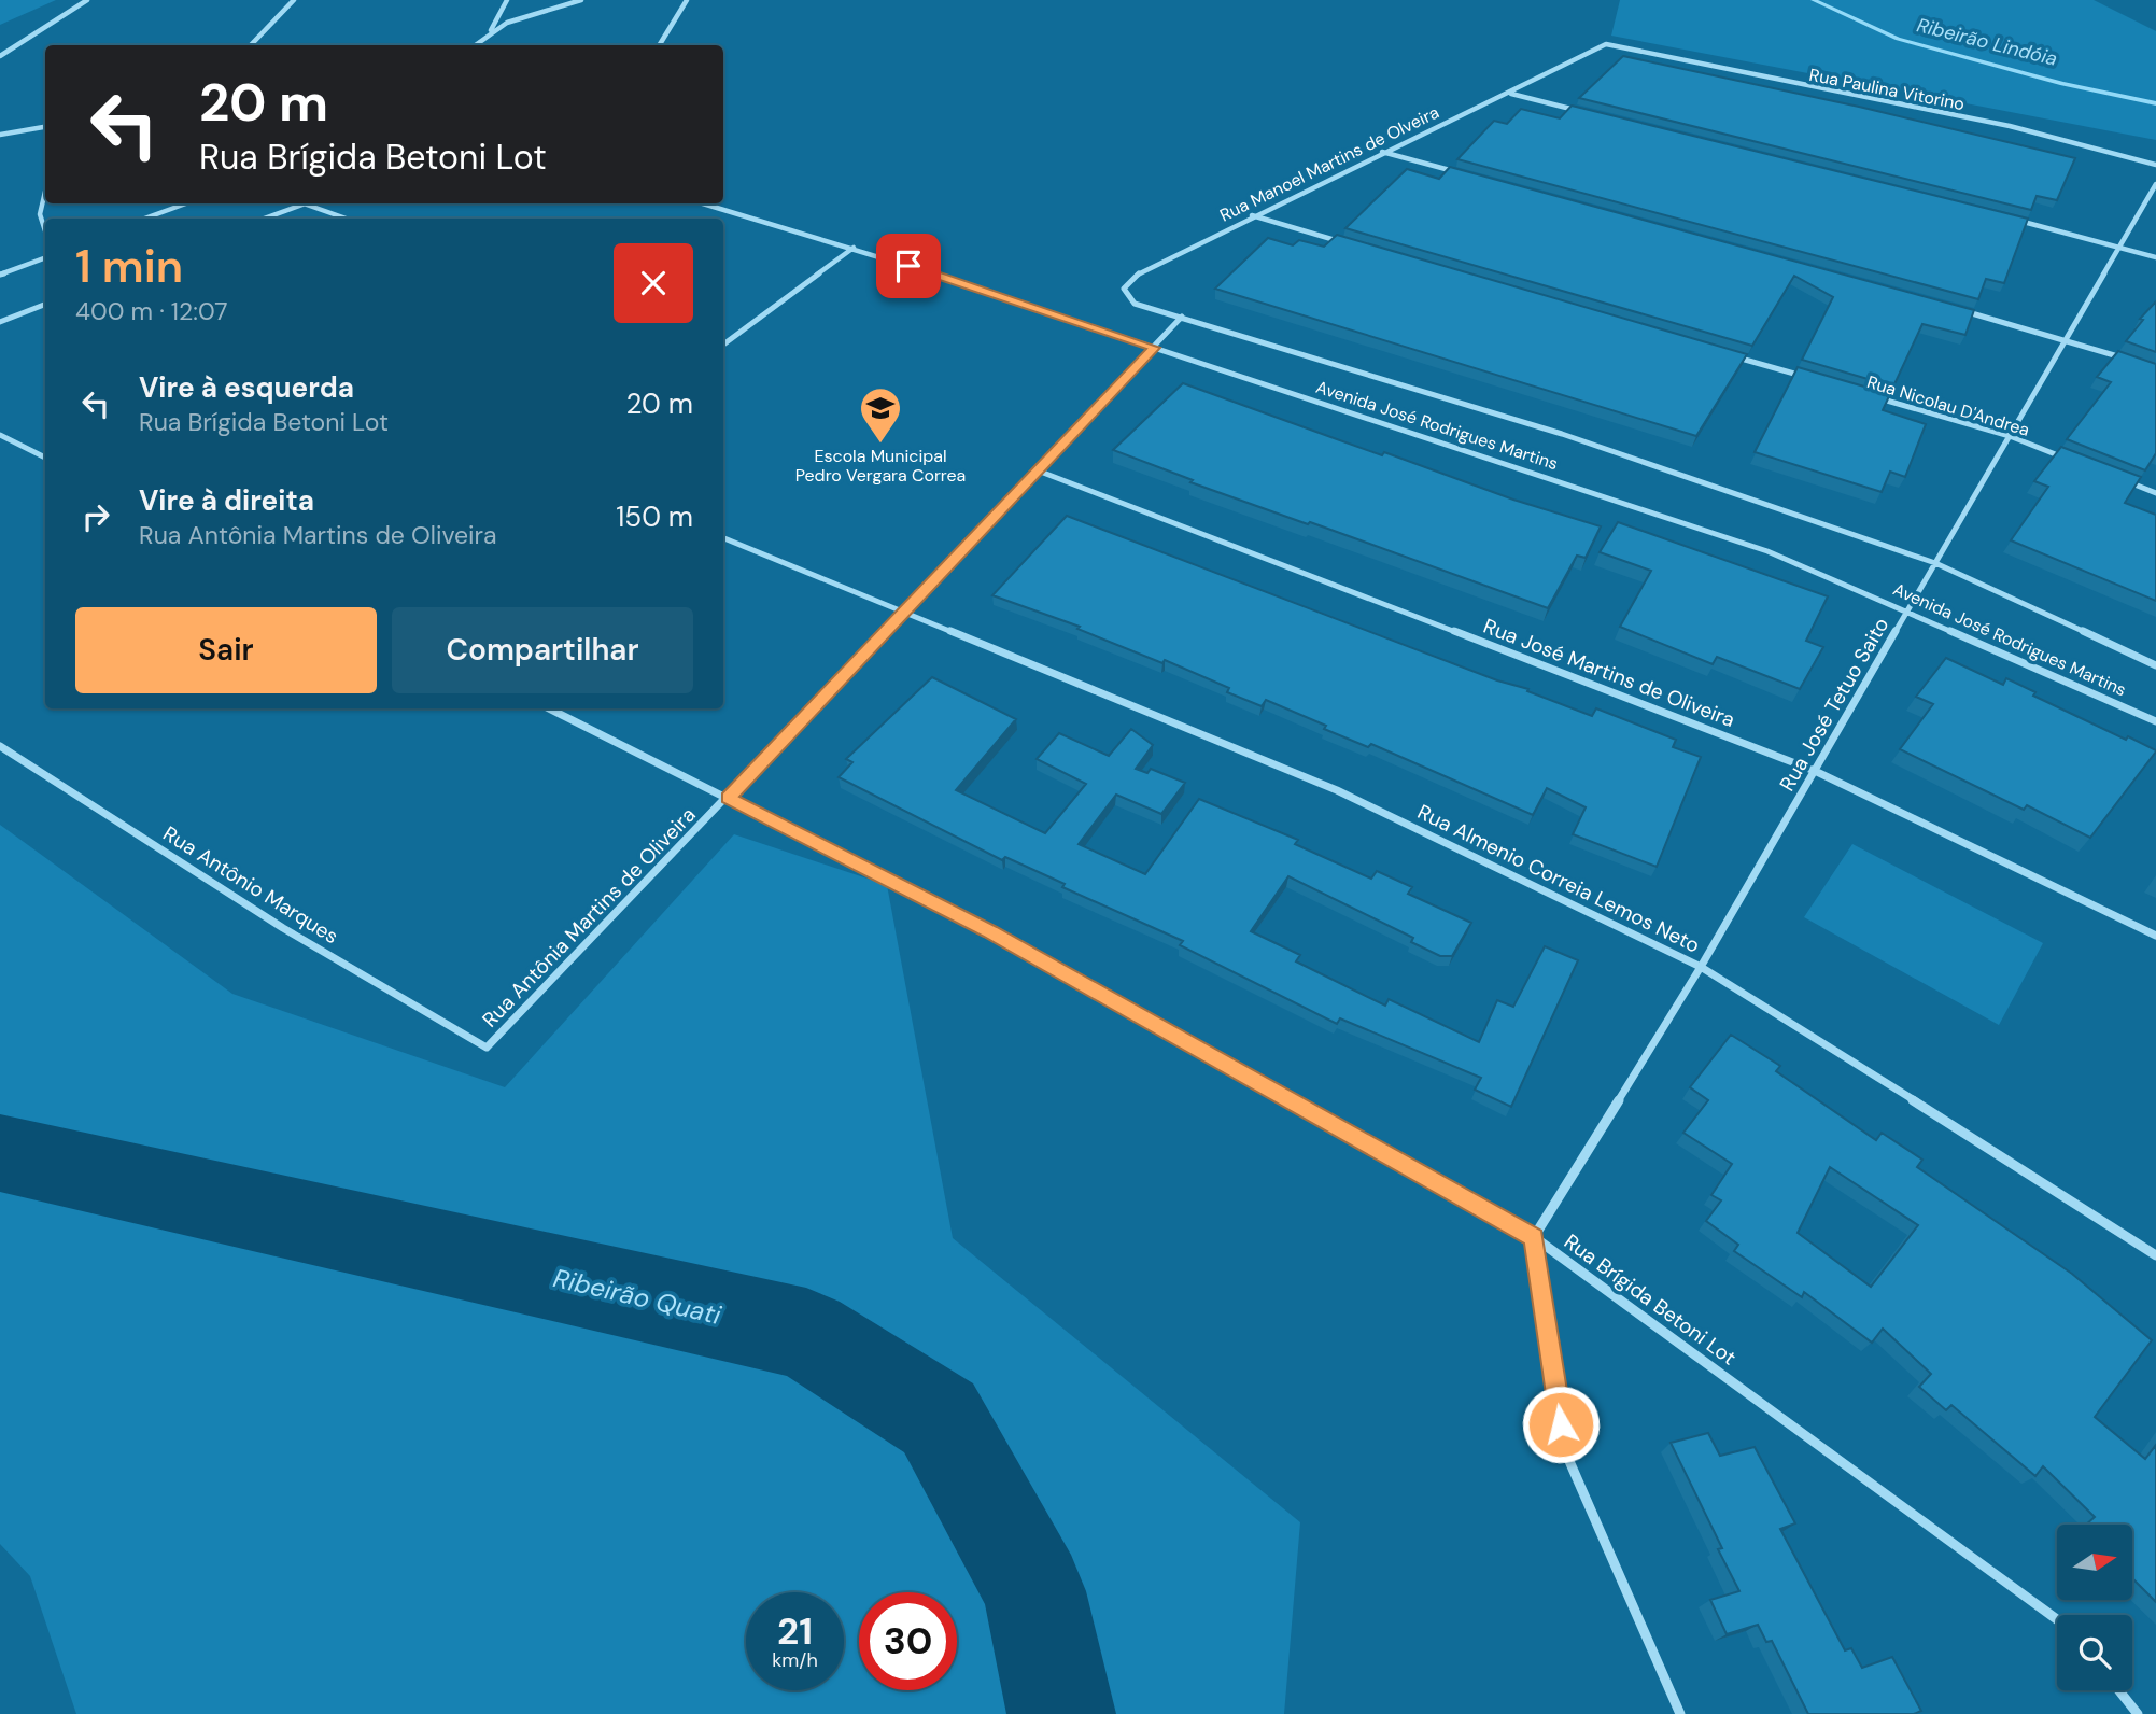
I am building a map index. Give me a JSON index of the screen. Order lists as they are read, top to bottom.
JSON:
{
  "streets": {
    "street": [
      "Rua Paulina Vitorino",
      "Rua Manoel Martins de Olveira",
      "Rua Nicolau D'Andrea",
      "Avenida José Rodrigues Martins",
      "Rua José Martins de Oliveira",
      "Rua José Tetuo Saito",
      "Rua Almenio Correia Lemos Neto",
      "Rua Antônio Marques",
      "Rua Antônia Martins de Oliveira",
      "Rua Brígida Betoni Lot"
    ]
  },
  "crossings": [
    ["Rua Paulina Vitorino", "Rua Manoel Martins de Olveira"],
    ["Rua Manoel Martins de Olveira", "Avenida José Rodrigues Martins"],
    ["Rua Manoel Martins de Olveira", "Rua Antônia Martins de Oliveira"],
    ["Rua Nicolau D'Andrea", "Rua José Tetuo Saito"],
    ["Avenida José Rodrigues Martins", "Rua José Tetuo Saito"],
    ["Avenida José Rodrigues Martins", "Rua Antônia Martins de Oliveira"],
    ["Rua José Martins de Oliveira", "Rua José Tetuo Saito"],
    ["Rua José Martins de Oliveira", "Rua Antônia Martins de Oliveira"],
    ["Rua José Tetuo Saito", "Rua Almenio Correia Lemos Neto"],
    ["Rua José Tetuo Saito", "Rua Brígida Betoni Lot"],
    ["Rua Almenio Correia Lemos Neto", "Rua Antônia Martins de Oliveira"],
    ["Rua Antônio Marques", "Rua Antônia Martins de Oliveira"],
    ["Rua Antônia Martins de Oliveira", "Rua Brígida Betoni Lot"]
  ],
  "water": ["Ribeirão Lindóia", "Ribeirão Quati"],
  "places": {
    "school or university": ["Escola Municipal Pedro Vergara Correa"]
  },
  "north": "right",
  "page": {
    "turn": ["20 m", "Rua Brígida Betoni Lot"],
    "heading": ["1 min", "400 m · 12:07"],
    "list": [
      {
        "name": "Vire à esquerda",
        "note": "Rua Brígida Betoni Lot",
        "value": "20 m"
      },
      {
        "name": "Vire à direita",
        "note": "Rua Antônia Martins de Oliveira",
        "value": "150 m"
      }
    ],
    "buttons": ["Sair", "Compartilhar"],
    "speed": "21 km/h",
    "limit": "30"
  }
}
